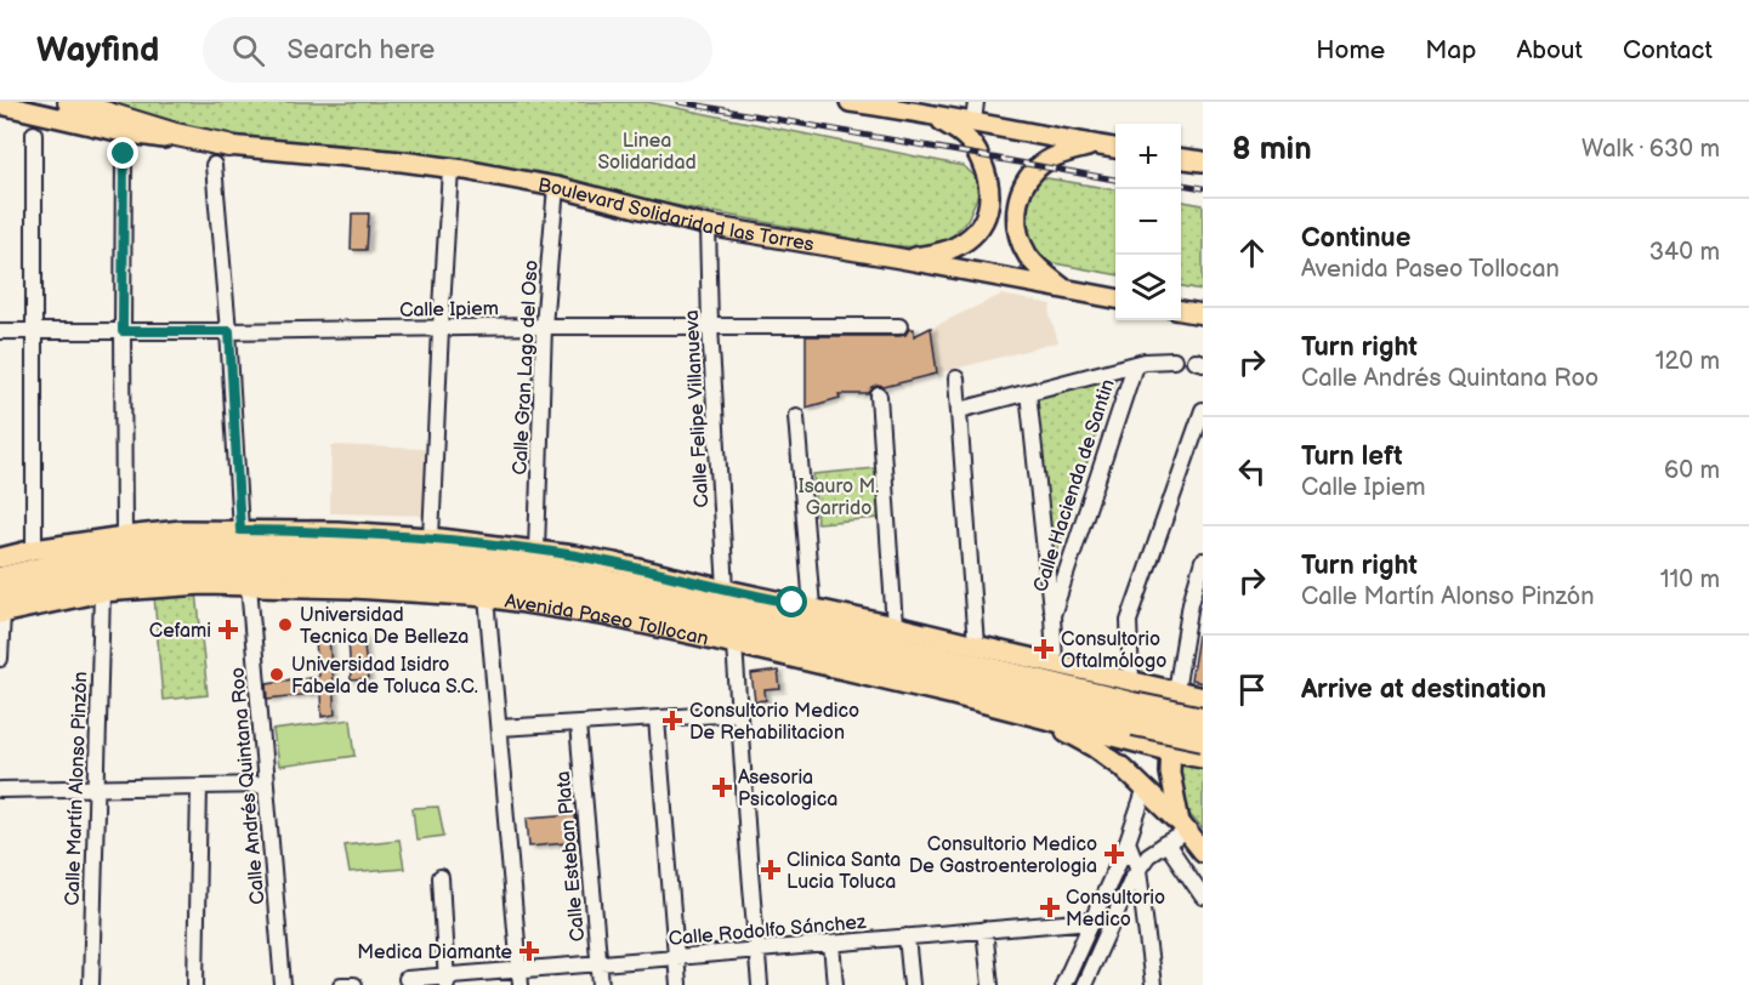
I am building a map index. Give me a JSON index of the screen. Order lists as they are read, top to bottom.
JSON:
{
  "streets": {
    "highway": ["Boulevard Solidaridad las Torres", "Avenida Paseo Tollocan"],
    "street": [
      "Calle Ipiem",
      "Calle Gran Lago del Oso",
      "Calle Felipe Villanueva",
      "Calle Hacienda de Santin",
      "Calle Andrés Quintana Roo",
      "Calle Martín Alonso Pinzón",
      "Calle Esteban Plata",
      "Calle Rodolfo Sánchez"
    ]
  },
  "crossings": [
    ["Boulevard Solidaridad las Torres", "Calle Gran Lago del Oso"],
    ["Boulevard Solidaridad las Torres", "Calle Felipe Villanueva"],
    ["Calle Ipiem", "Calle Gran Lago del Oso"],
    ["Calle Ipiem", "Calle Felipe Villanueva"],
    ["Calle Gran Lago del Oso", "Avenida Paseo Tollocan"],
    ["Calle Felipe Villanueva", "Avenida Paseo Tollocan"],
    ["Avenida Paseo Tollocan", "Calle Andrés Quintana Roo"],
    ["Avenida Paseo Tollocan", "Calle Martín Alonso Pinzón"],
    ["Calle Esteban Plata", "Calle Rodolfo Sánchez"]
  ],
  "parks": ["Linea Solidaridad", "Isauro M. Garrido"],
  "places": {
    "other": ["Universidad Tecnica De Belleza", "Universidad Isidro Fabela de Toluca S.C."],
    "health": [
      "Cefami",
      "Consultorio Oftalmólogo",
      "Consultorio Medico De Rehabilitacion",
      "Asesoria Psicologica",
      "Consultorio Medico De Gastroenterologia",
      "Clinica Santa Lucia Toluca",
      "Consultorio Medico",
      "Medica Diamante"
    ]
  },
  "page": {
    "header": "Wayfind",
    "search": "Search here",
    "nav": [
      "Home",
      "Map",
      "About",
      "Contact"
    ],
    "heading": ["8 min", "Walk · 630 m"],
    "map_buttons": ["+", "−"],
    "list": [
      ["Continue", "Avenida Paseo Tollocan", "340 m"],
      ["Turn right", "Calle Andrés Quintana Roo", "120 m"],
      ["Turn left", "Calle Ipiem", "60 m"],
      ["Turn right", "Calle Martín Alonso Pinzón", "110 m"],
      "Arrive at destination"
    ]
  }
}
